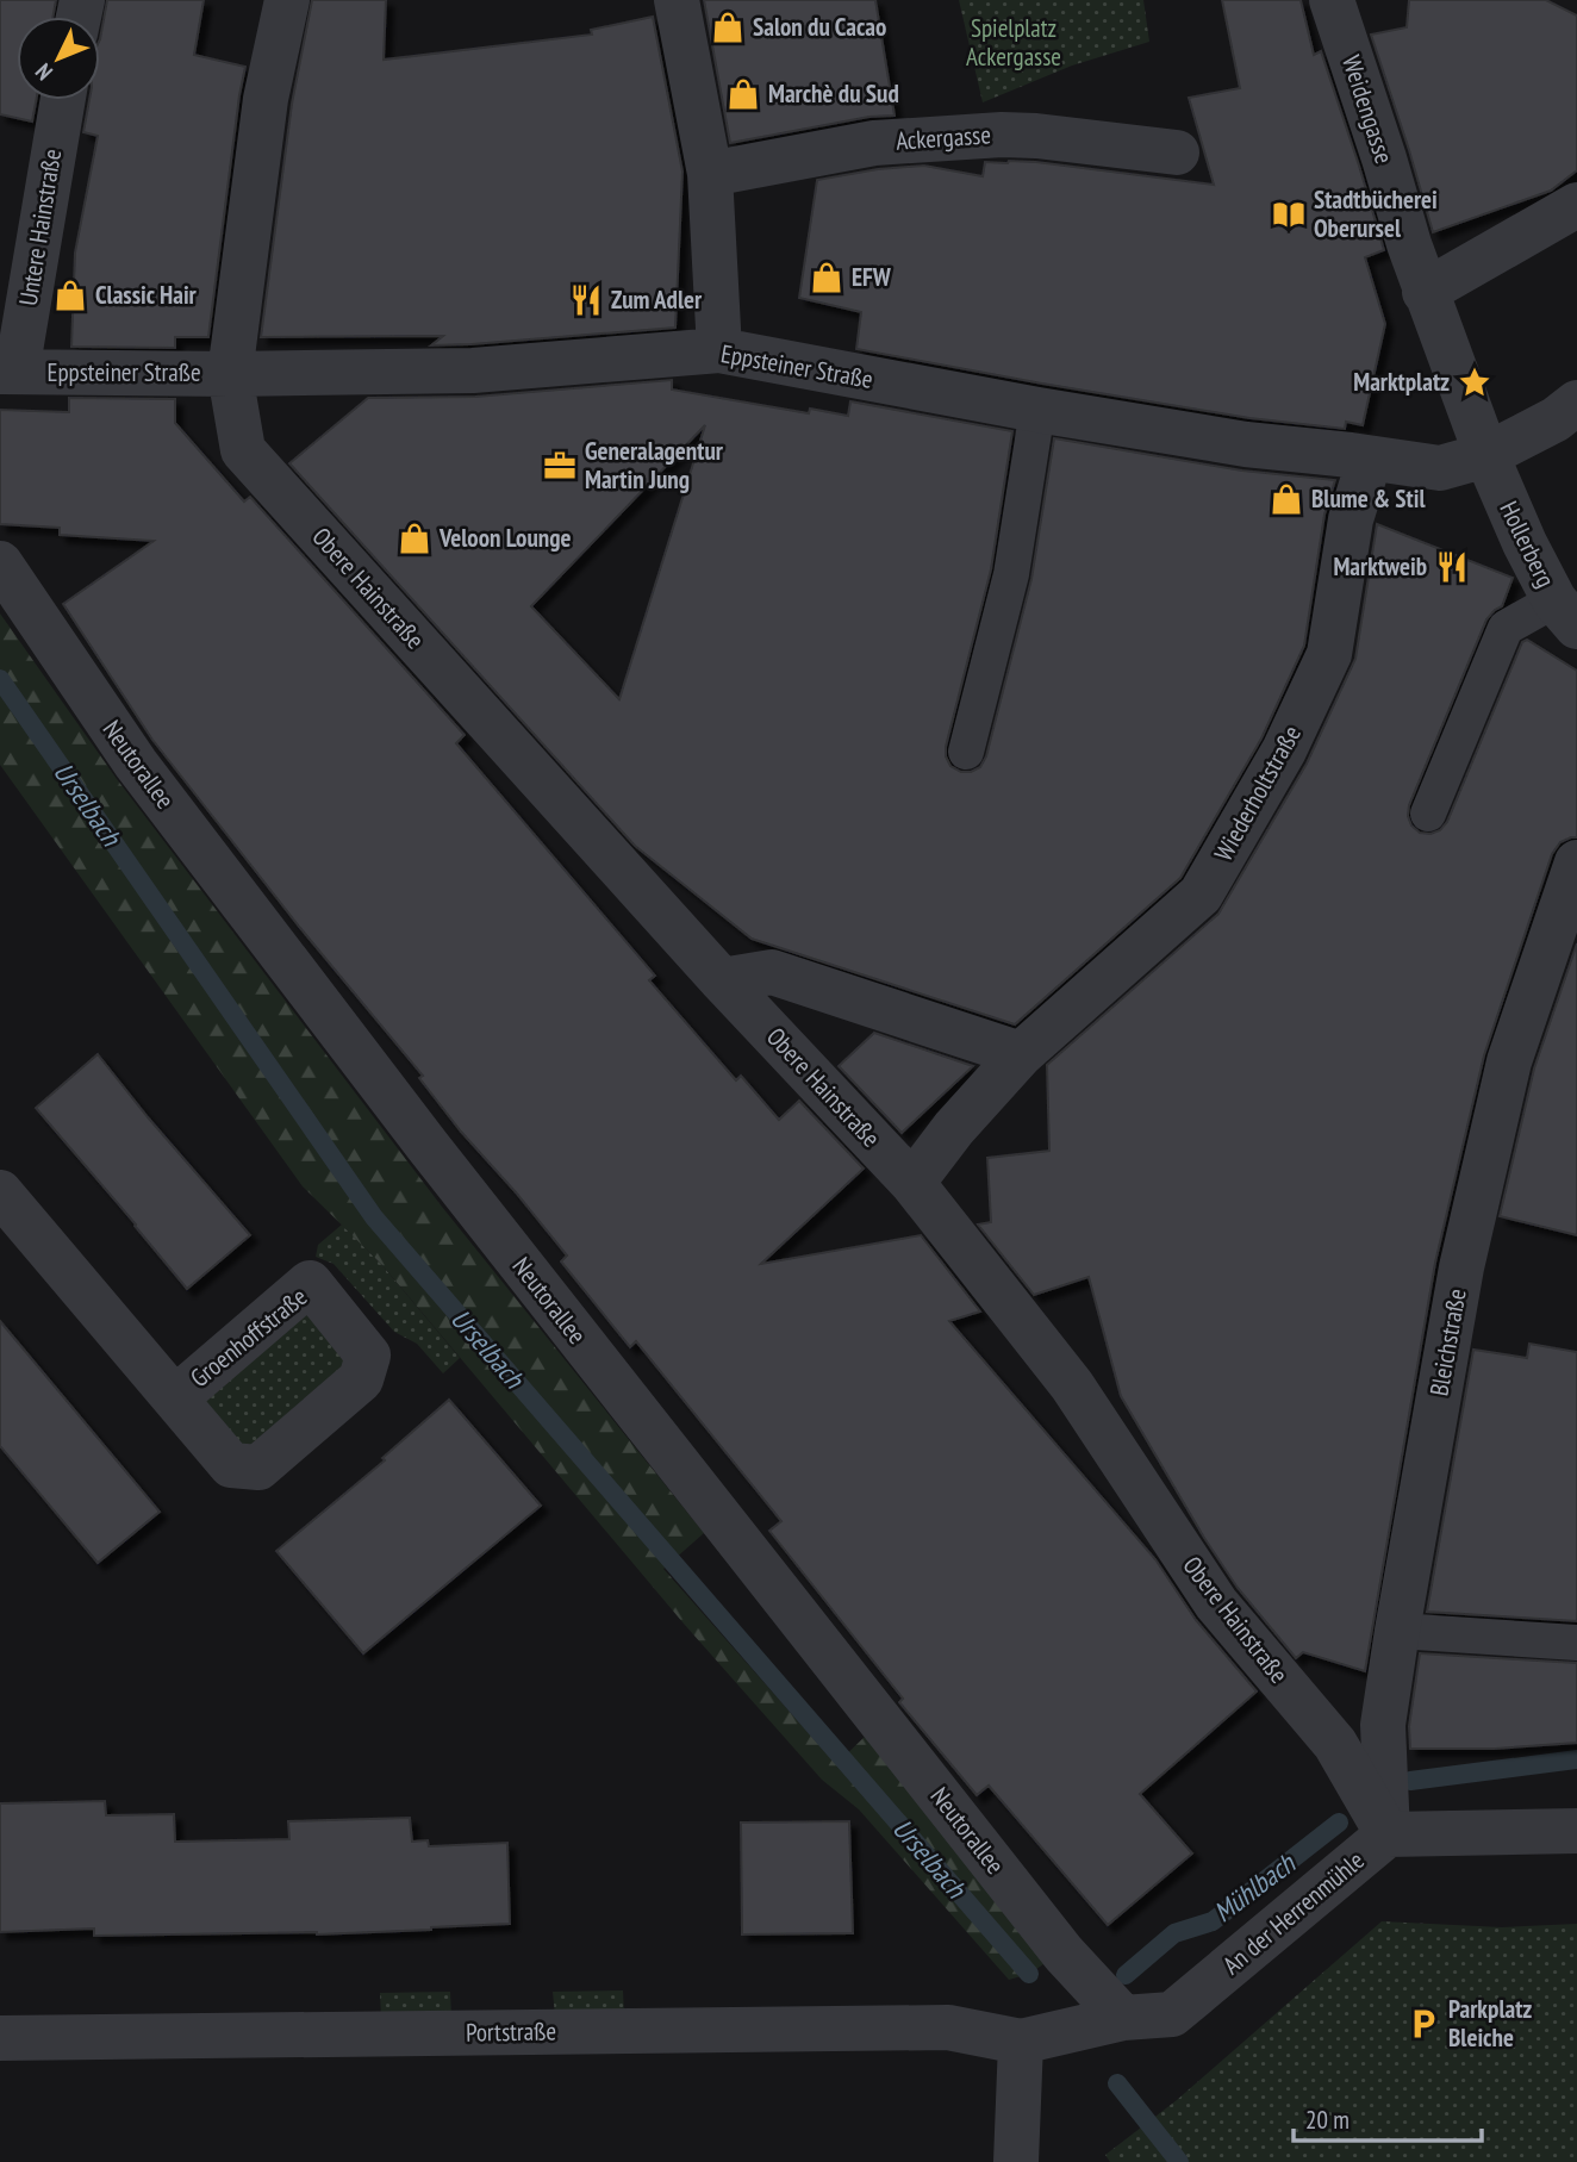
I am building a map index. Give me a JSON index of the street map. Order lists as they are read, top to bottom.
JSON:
{
  "streets": {
    "street": [
      "Weidengasse",
      "Ackergasse",
      "Untere Hainstraße",
      "Eppsteiner Straße",
      "Hollerberg",
      "Obere Hainstraße",
      "Neutorallee",
      "Wiederholtstraße",
      "Groenhoffstraße",
      "Bleichstraße",
      "An der Herrenmühle",
      "Portstraße"
    ]
  },
  "crossings": [
    ["Weidengasse", "Eppsteiner Straße"],
    ["Weidengasse", "Hollerberg"],
    ["Untere Hainstraße", "Eppsteiner Straße"],
    ["Eppsteiner Straße", "Hollerberg"],
    ["Eppsteiner Straße", "Obere Hainstraße"],
    ["Eppsteiner Straße", "Wiederholtstraße"],
    ["Obere Hainstraße", "Wiederholtstraße"],
    ["Obere Hainstraße", "Bleichstraße"],
    ["Obere Hainstraße", "An der Herrenmühle"],
    ["Neutorallee", "An der Herrenmühle"],
    ["Bleichstraße", "An der Herrenmühle"],
    ["An der Herrenmühle", "Portstraße"]
  ],
  "water": ["Urselbach", "Mühlbach"],
  "parks": ["Spielplatz Ackergasse"],
  "places": {
    "shop": [
      "Salon du Cacao",
      "Marchè du Sud",
      "EFW",
      "Classic Hair",
      "Blume & Stil",
      "Veloon Lounge"
    ],
    "library": ["Stadtbücherei Oberursel"],
    "restaurant": ["Zum Adler", "Marktweib"],
    "place": ["Marktplatz"],
    "office": ["Generalagentur Martin Jung"],
    "parking": ["Parkplatz Bleiche"]
  },
  "scale_bar": "20 m",
  "north": "bottom left"
}
